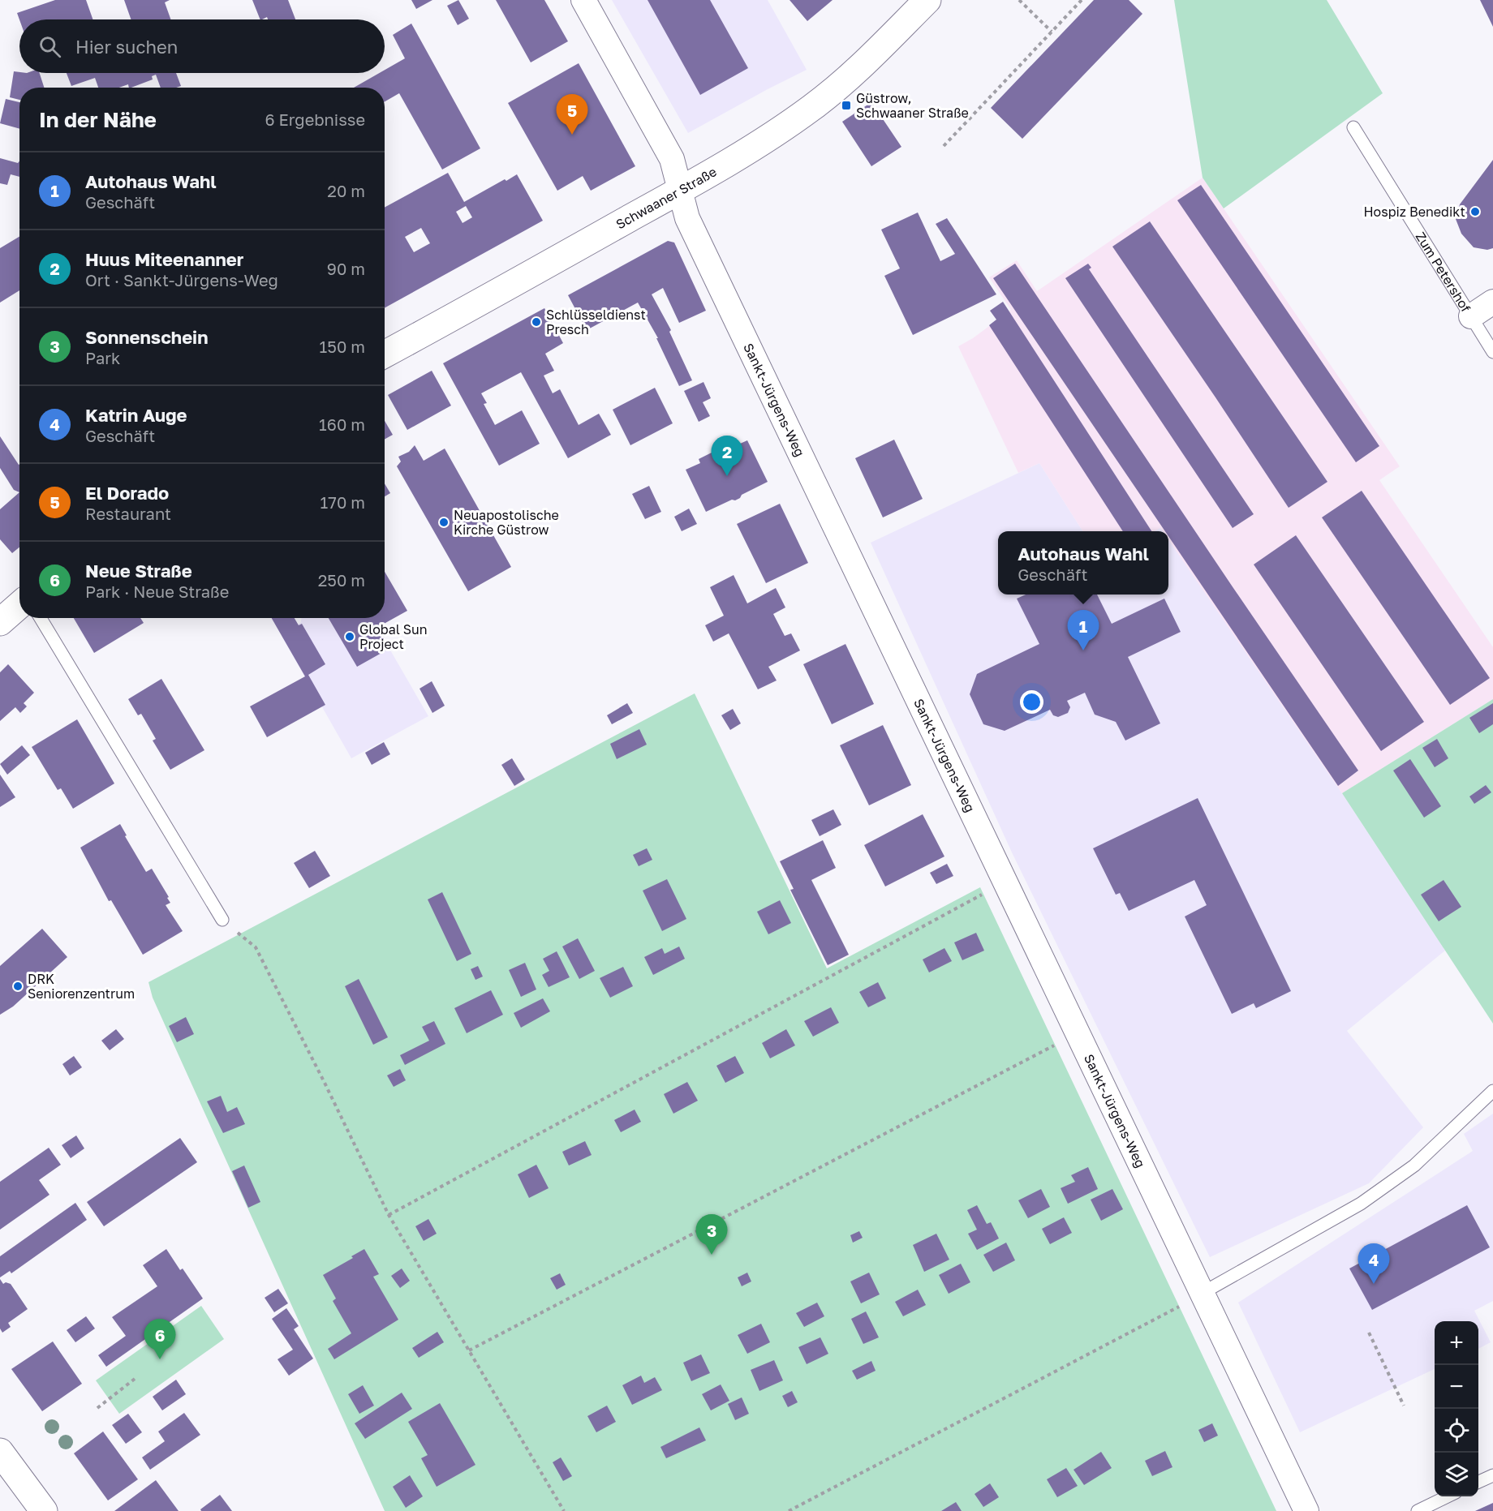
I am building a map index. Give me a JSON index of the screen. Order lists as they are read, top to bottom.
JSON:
{
  "streets": {
    "main road": ["Schwaaner Straße"],
    "street": ["Zum Petershof", "Sankt-Jürgens-Weg"]
  },
  "crossings": [
    ["Schwaaner Straße", "Sankt-Jürgens-Weg"]
  ],
  "places": {
    "transit": ["Güstrow, Schwaaner Straße"],
    "other": [
      "Hospiz Benedikt",
      "Schlüsseldienst Presch",
      "Neuapostolische Kirche Güstrow",
      "Global Sun Project",
      "DRK Seniorenzentrum"
    ]
  },
  "page": {
    "search": "Hier suchen",
    "heading": ["In der Nähe", "6 Ergebnisse"],
    "pins": [
      "5",
      "2",
      "1",
      "3",
      "4",
      "6"
    ],
    "list": [
      {
        "mark": "1",
        "name": "Autohaus Wahl",
        "note": "Geschäft",
        "value": "20 m"
      },
      {
        "mark": "2",
        "name": "Huus Miteenanner",
        "note": "Ort · Sankt-Jürgens-Weg",
        "value": "90 m"
      },
      {
        "mark": "3",
        "name": "Sonnenschein",
        "note": "Park",
        "value": "150 m"
      },
      {
        "mark": "4",
        "name": "Katrin Auge",
        "note": "Geschäft",
        "value": "160 m"
      },
      {
        "mark": "5",
        "name": "El Dorado",
        "note": "Restaurant",
        "value": "170 m"
      },
      {
        "mark": "6",
        "name": "Neue Straße",
        "note": "Park · Neue Straße",
        "value": "250 m"
      }
    ],
    "popup": ["Autohaus Wahl", "Geschäft"],
    "map_buttons": ["+", "−"]
  }
}
